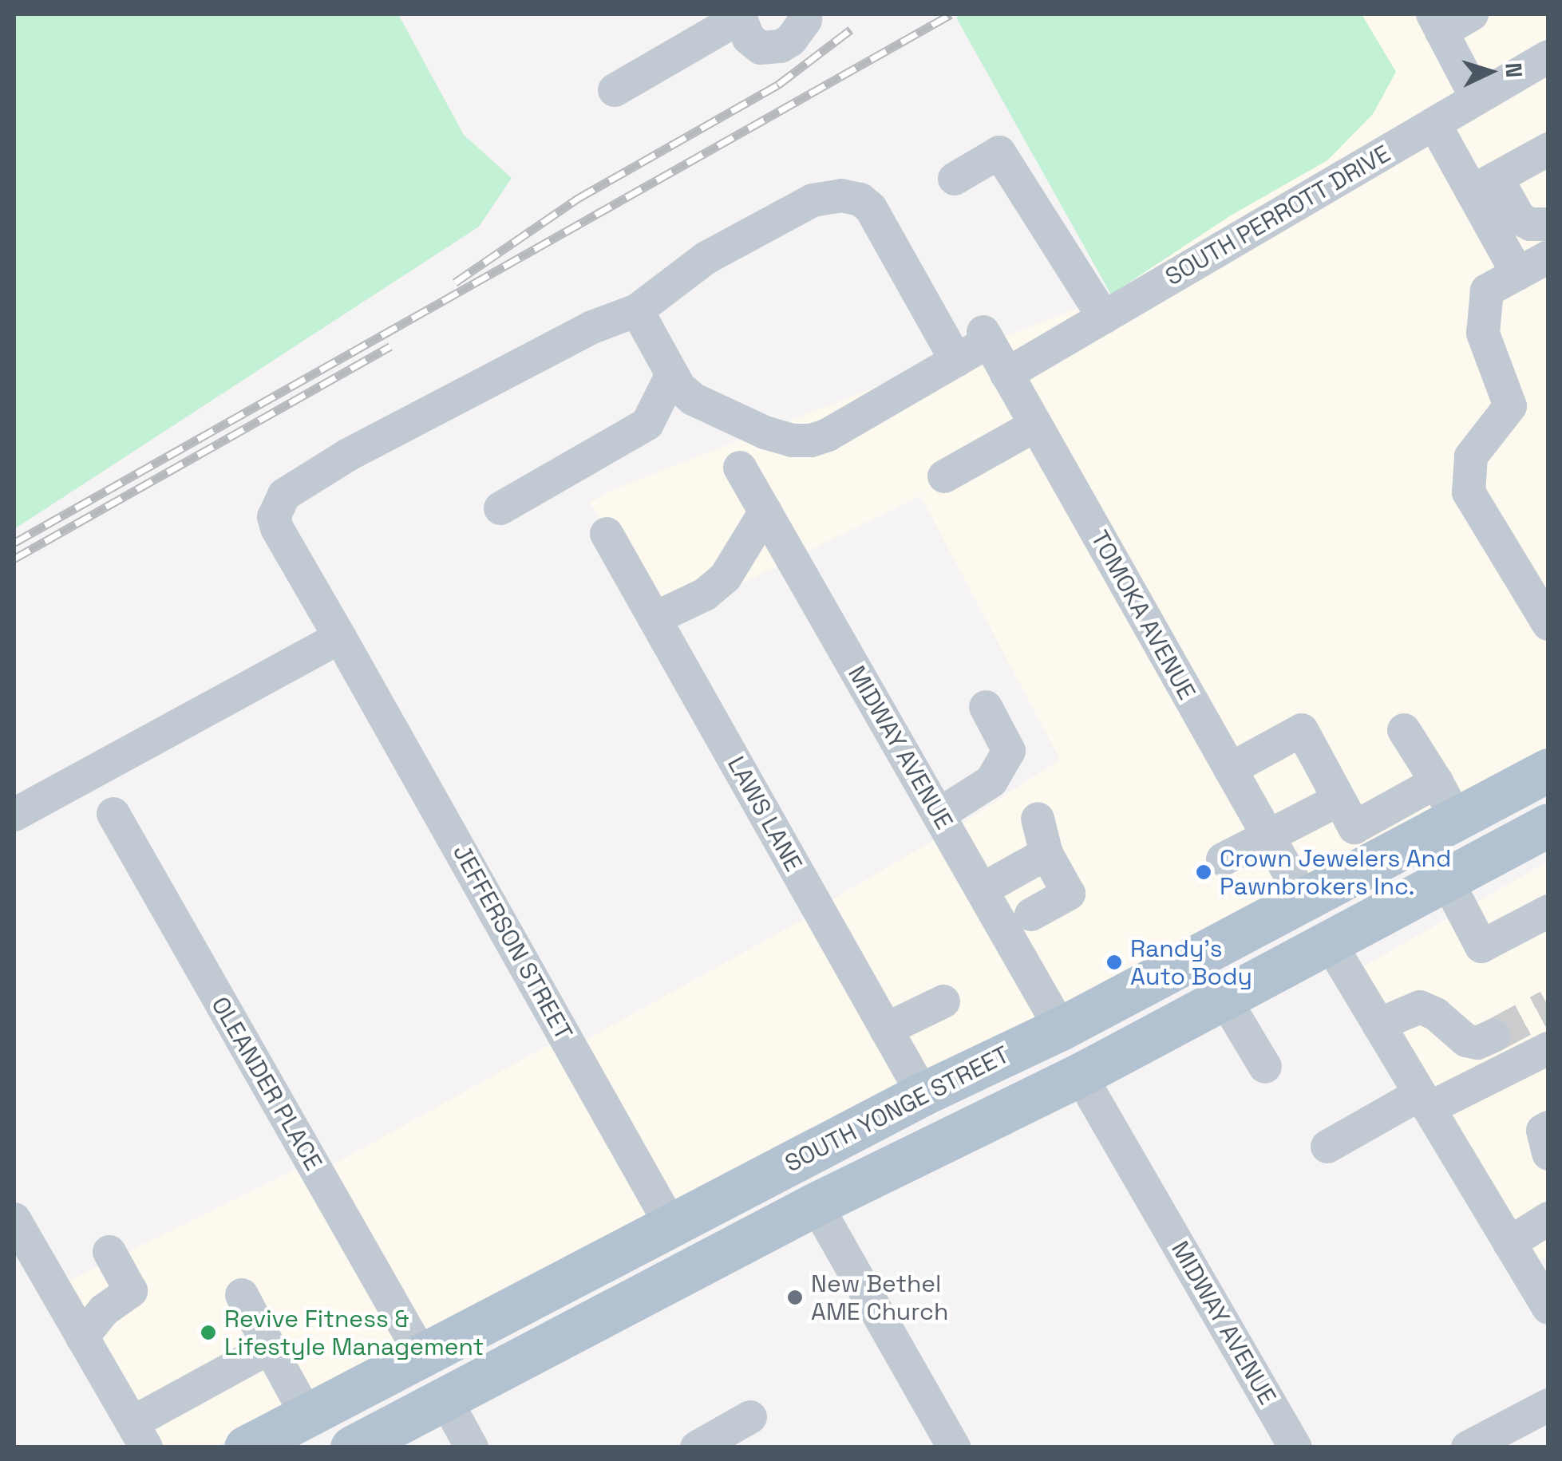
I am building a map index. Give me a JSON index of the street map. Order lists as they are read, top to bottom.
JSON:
{
  "streets": {
    "main road": ["SOUTH YONGE STREET"],
    "street": [
      "SOUTH PERROTT DRIVE",
      "TOMOKA AVENUE",
      "MIDWAY AVENUE",
      "LAWS LANE",
      "JEFFERSON STREET",
      "OLEANDER PLACE"
    ]
  },
  "crossings": [
    ["SOUTH PERROTT DRIVE", "TOMOKA AVENUE"],
    ["TOMOKA AVENUE", "JEFFERSON STREET"],
    ["TOMOKA AVENUE", "SOUTH YONGE STREET"],
    ["MIDWAY AVENUE", "SOUTH YONGE STREET"],
    ["LAWS LANE", "SOUTH YONGE STREET"],
    ["JEFFERSON STREET", "SOUTH YONGE STREET"],
    ["OLEANDER PLACE", "SOUTH YONGE STREET"]
  ],
  "places": [
    "Crown Jewelers And Pawnbrokers Inc.",
    "Randy's Auto Body",
    "New Bethel AME Church",
    "Revive Fitness & Lifestyle Management"
  ],
  "north": "right"
}
